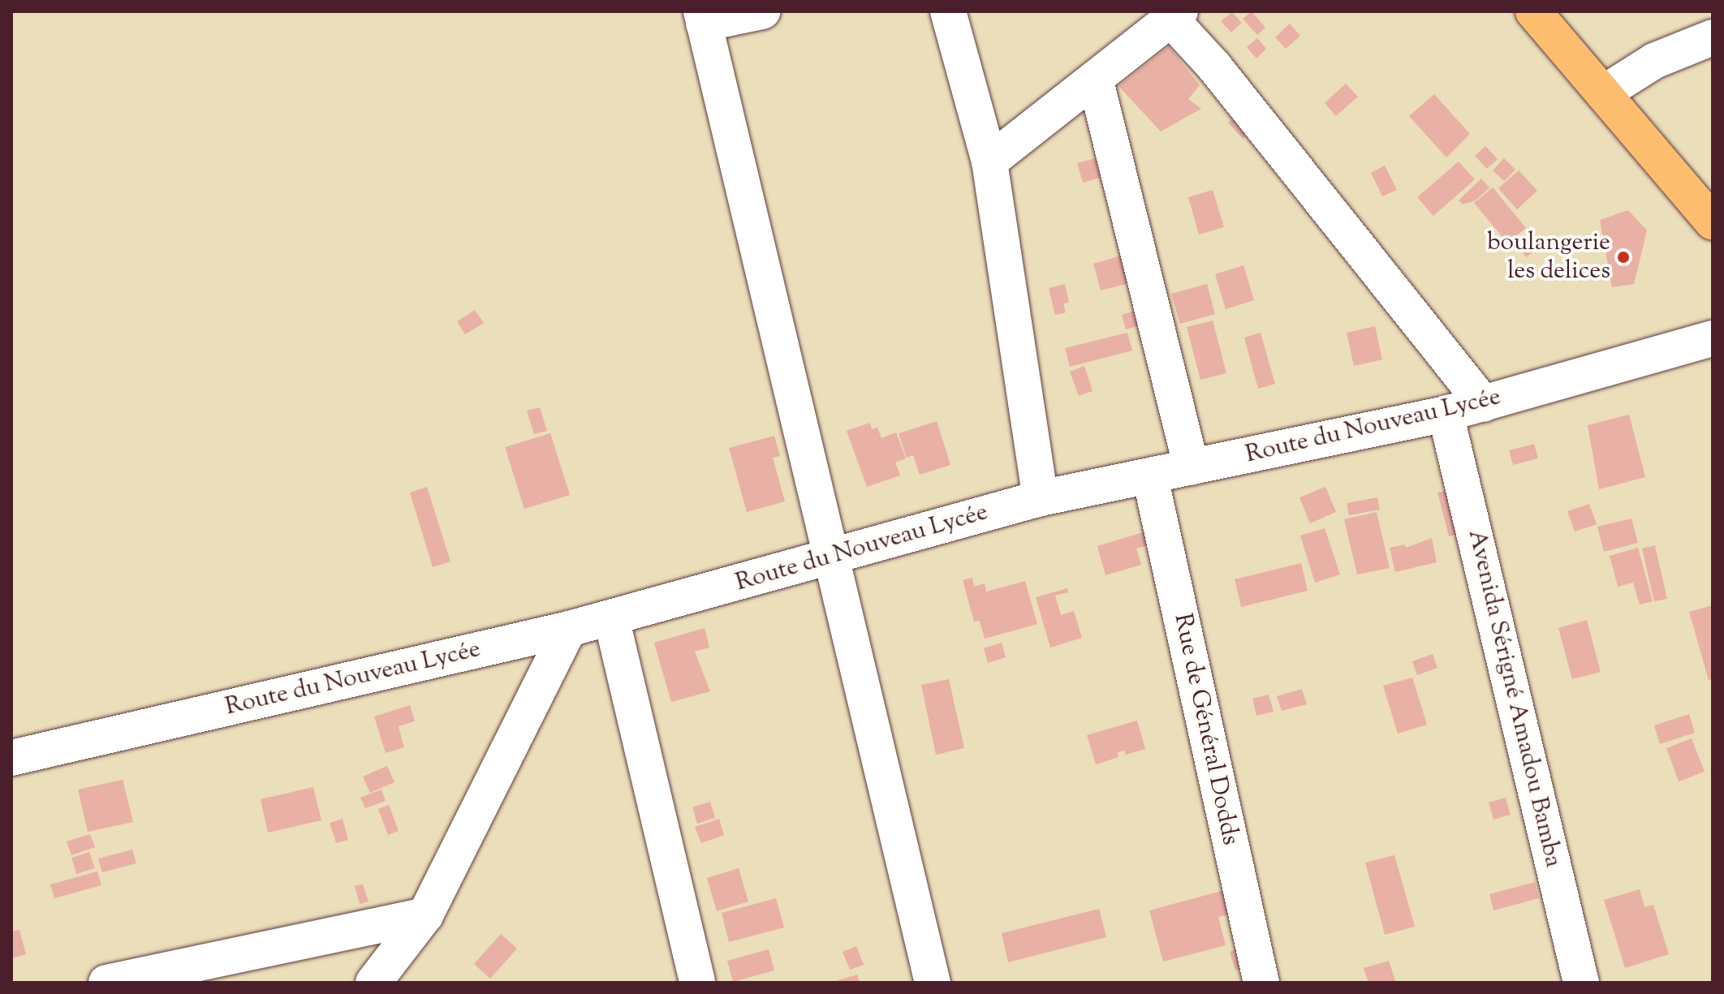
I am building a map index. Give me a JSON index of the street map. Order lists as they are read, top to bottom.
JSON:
{
  "streets": {
    "street": ["Route du Nouveau Lycée", "Avenida Sérigné Amadou Bamba", "Rue de Général Dodds"]
  },
  "crossings": [
    ["Route du Nouveau Lycée", "Avenida Sérigné Amadou Bamba"],
    ["Route du Nouveau Lycée", "Rue de Général Dodds"]
  ],
  "places": ["boulangerie les delices"]
}
